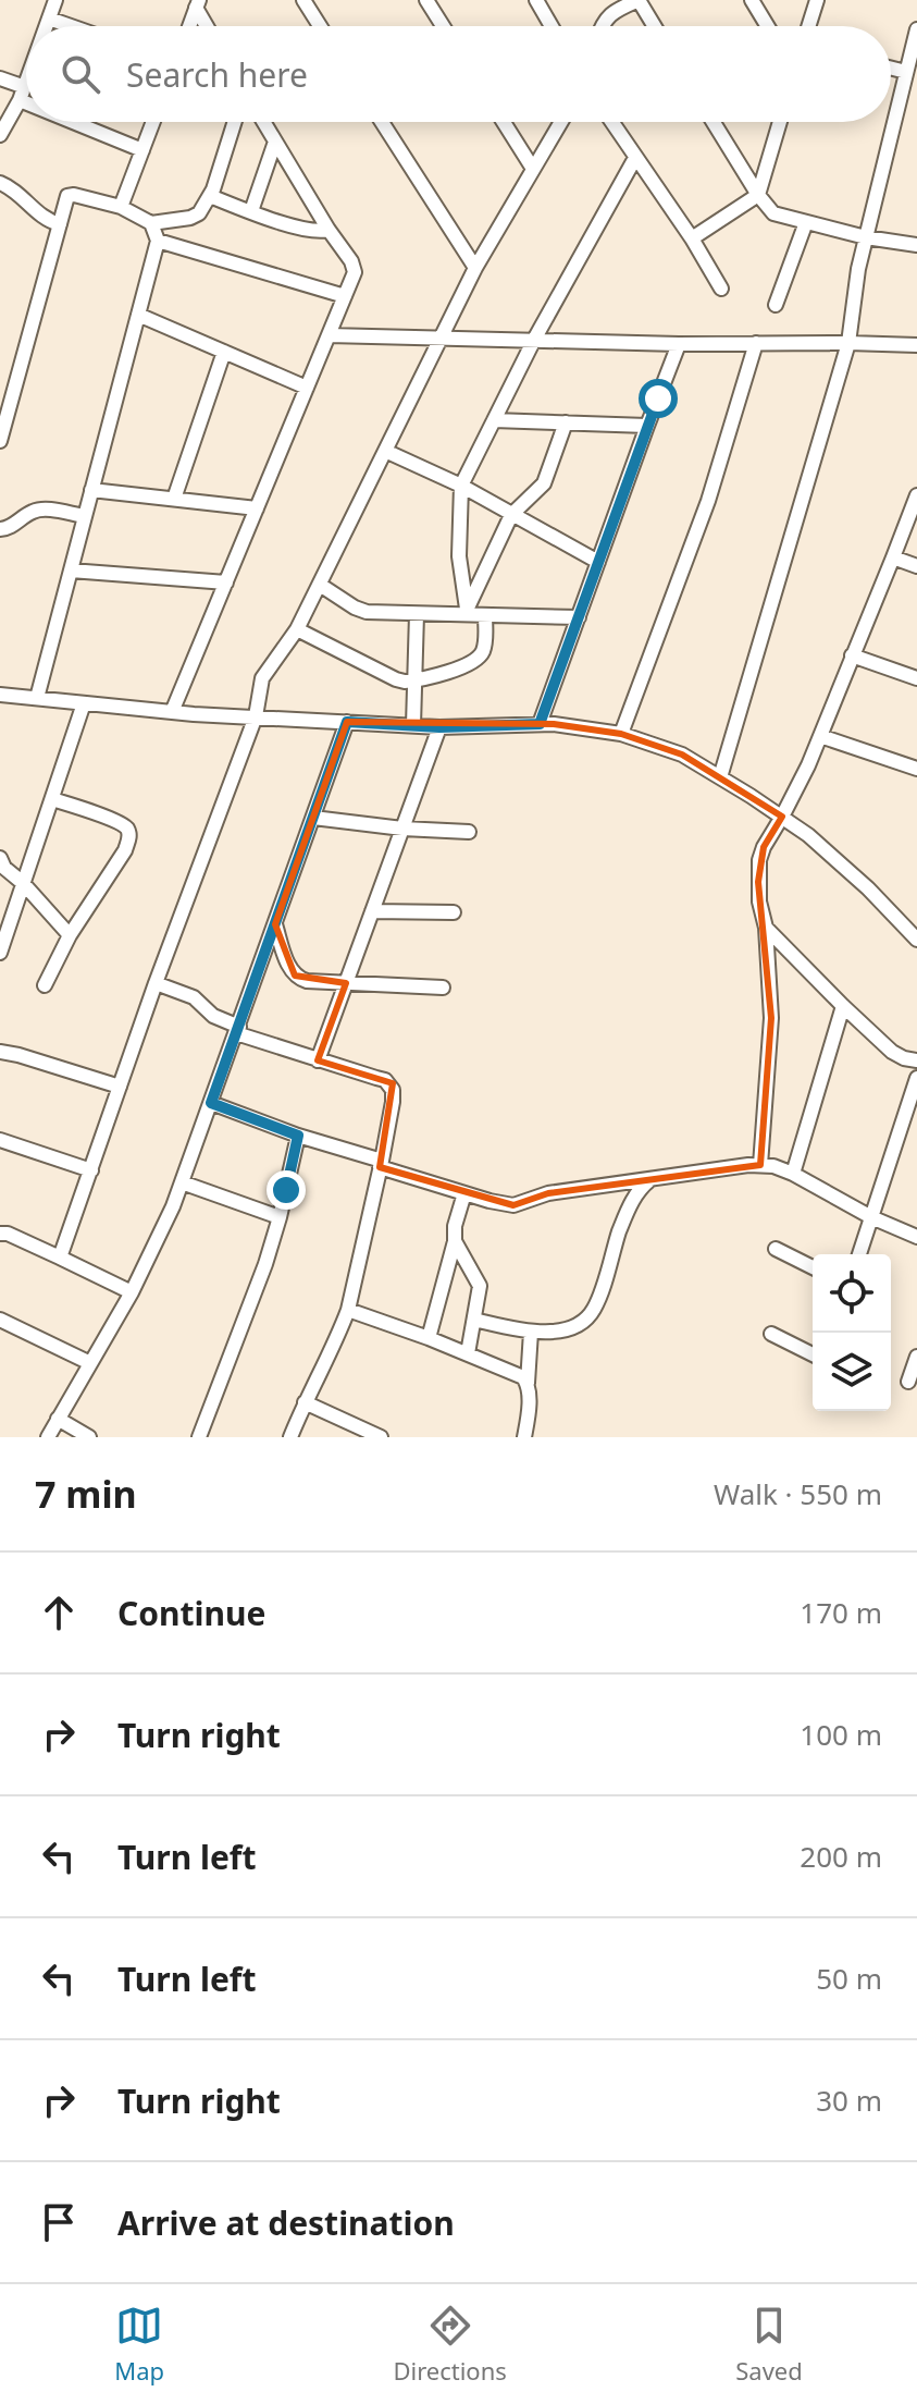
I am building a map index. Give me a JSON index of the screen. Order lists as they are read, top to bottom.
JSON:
{
  "page": {
    "search": "Search here",
    "heading": ["7 min", "Walk · 550 m"],
    "list": [
      ["Continue", "170 m"],
      ["Turn right", "100 m"],
      ["Turn left", "200 m"],
      ["Turn left", "50 m"],
      ["Turn right", "30 m"],
      "Arrive at destination"
    ],
    "nav": ["Map", "Directions", "Saved"]
  }
}
